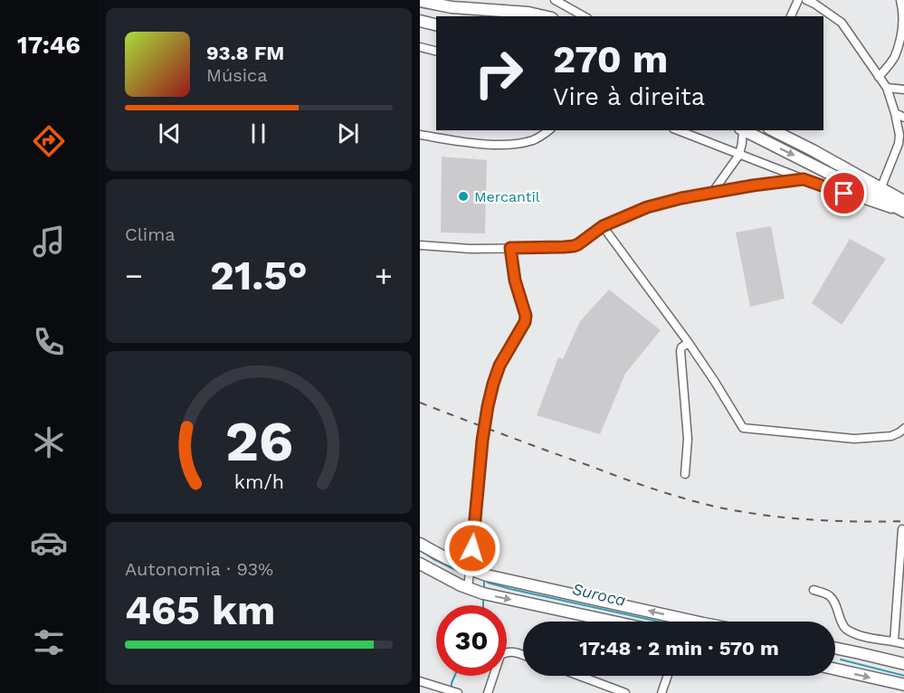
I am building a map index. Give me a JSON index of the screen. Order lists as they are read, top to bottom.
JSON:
{
  "water": ["Suroca"],
  "places": ["Mercantil"],
  "page": {
    "tabs": "17:46",
    "turn": ["270 m", "Vire à direita"],
    "song": ["93.8 FM", "Música"],
    "tile": [
      "Clima",
      ["Autonomia · 93%", "465 km"]
    ],
    "heat": ["−", "21.5°", "+"],
    "limit": "30",
    "trip": "17:48 · 2 min · 570 m",
    "gauge": ["26", "km/h"]
  }
}
